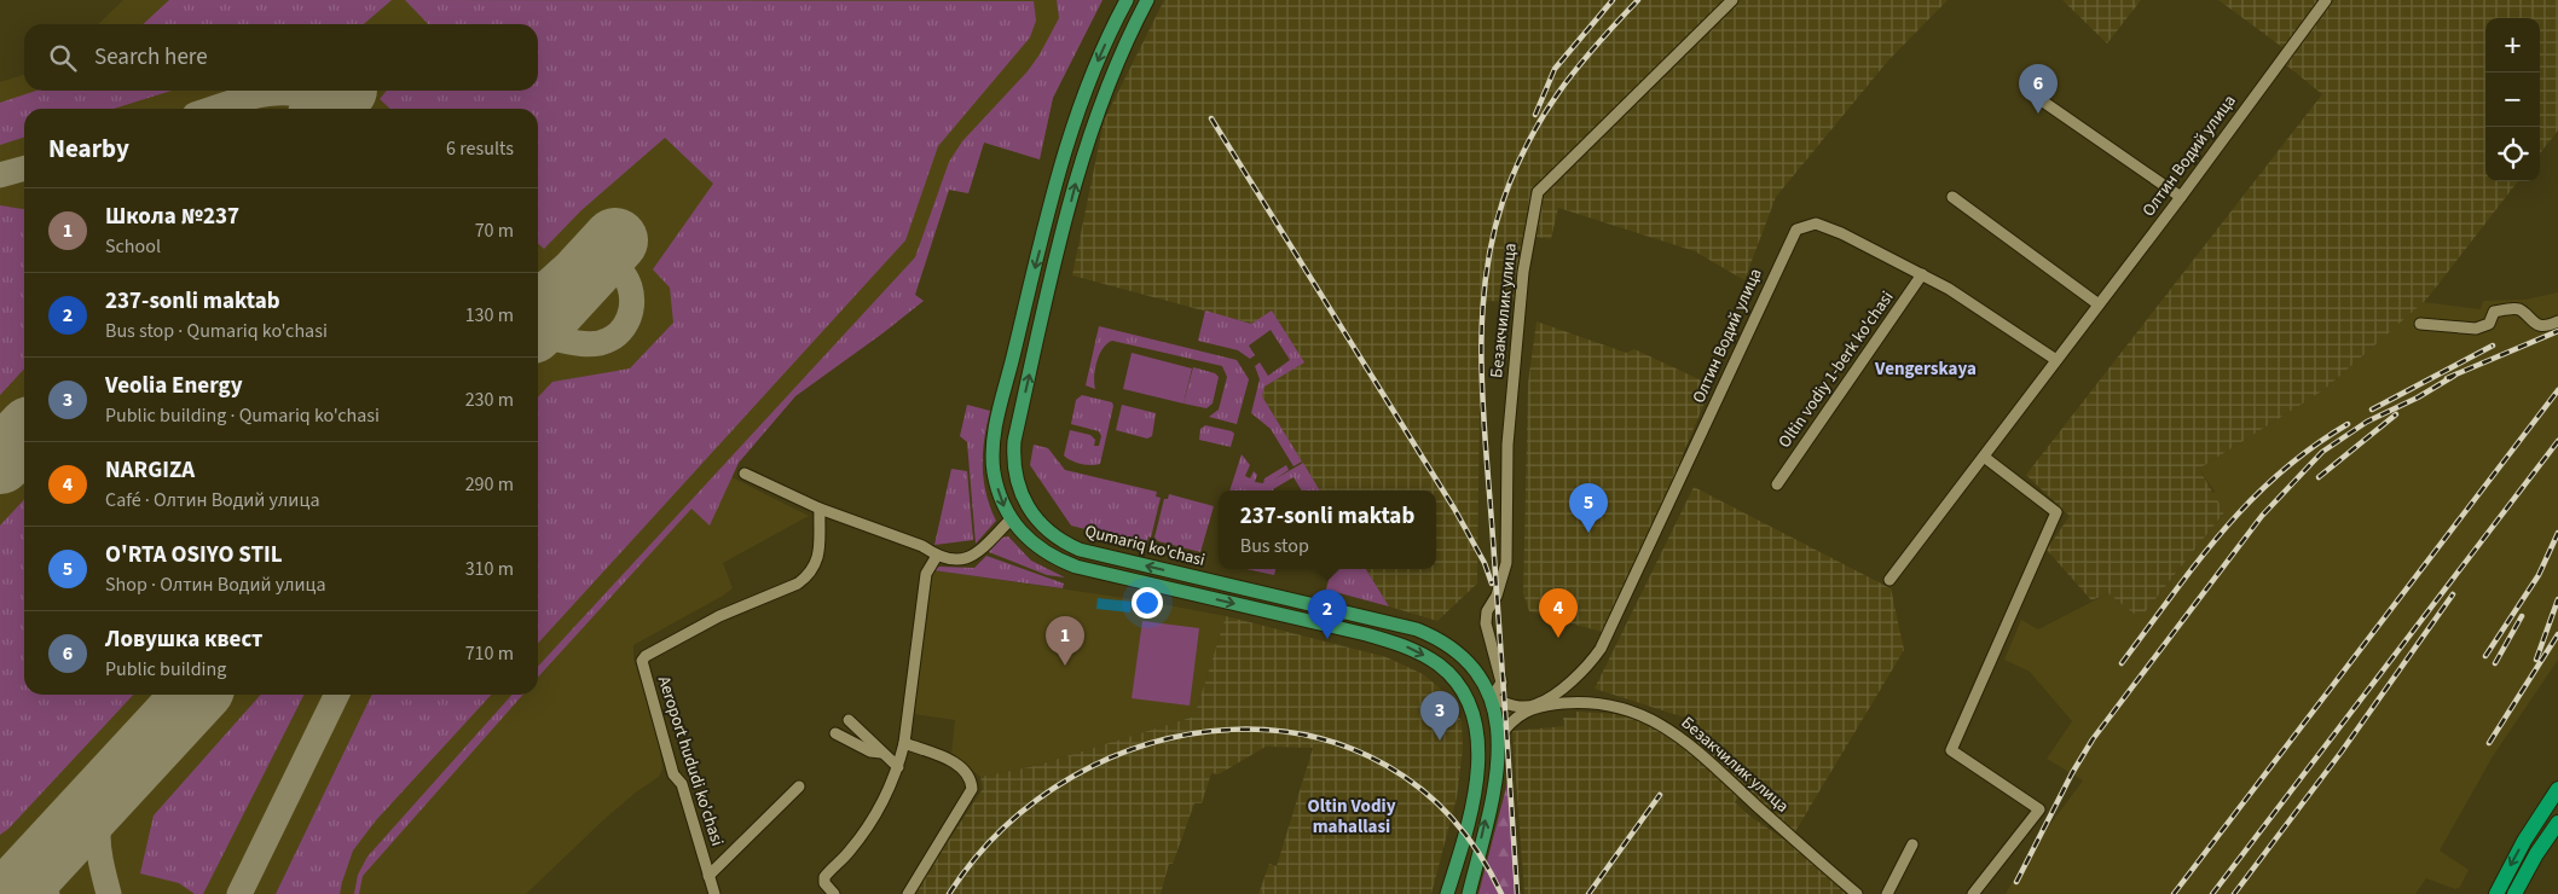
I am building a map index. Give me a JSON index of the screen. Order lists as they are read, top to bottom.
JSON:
{
  "streets": {
    "main road": ["Qumariq ko'chasi"],
    "street": [
      "Олтин Водий улица",
      "Безакчилик улица",
      "Oltin vodiy 1-berk ko'chasi",
      "Aeroport hududi ko'chasi"
    ]
  },
  "crossings": [
    ["Олтин Водий улица", "Безакчилик улица"],
    ["Олтин Водий улица", "Oltin vodiy 1-berk ko'chasi"],
    ["Олтин Водий улица", "Qumariq ko'chasi"],
    ["Безакчилик улица", "Qumariq ko'chasi"]
  ],
  "districts": ["Vengerskaya", "Oltin Vodiy mahallasi"],
  "page": {
    "map_buttons": ["+", "−"],
    "search": "Search here",
    "pins": [
      "6",
      "5",
      "4",
      "2",
      "1",
      "3"
    ],
    "heading": ["Nearby", "6 results"],
    "list": [
      {
        "mark": "1",
        "name": "Школа №237",
        "note": "School",
        "value": "70 m"
      },
      {
        "mark": "2",
        "name": "237-sonli maktab",
        "note": "Bus stop · Qumariq ko'chasi",
        "value": "130 m"
      },
      {
        "mark": "3",
        "name": "Veolia Energy",
        "note": "Public building · Qumariq ko'chasi",
        "value": "230 m"
      },
      {
        "mark": "4",
        "name": "NARGIZA",
        "note": "Café · Олтин Водий улица",
        "value": "290 m"
      },
      {
        "mark": "5",
        "name": "O'RTA OSIYO STIL",
        "note": "Shop · Олтин Водий улица",
        "value": "310 m"
      },
      {
        "mark": "6",
        "name": "Ловушка квест",
        "note": "Public building",
        "value": "710 m"
      }
    ],
    "popup": ["237-sonli maktab", "Bus stop"]
  }
}
